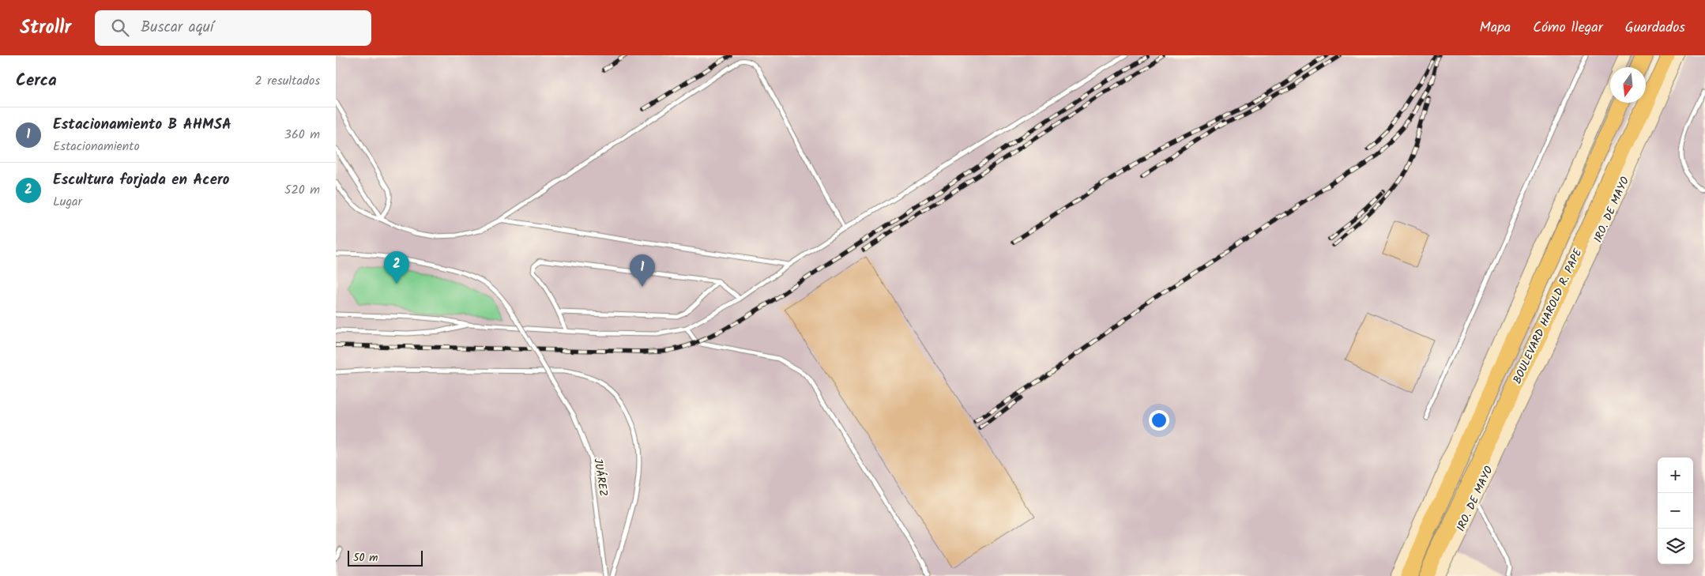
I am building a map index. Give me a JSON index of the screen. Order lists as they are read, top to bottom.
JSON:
{
  "streets": {
    "highway": ["BOULEVARD HAROLD R. PAPE"],
    "main road": ["1RO. DE MAYO"],
    "lane": ["JUÁREZ"]
  },
  "scale_bar": "50 m",
  "north": "bottom",
  "page": {
    "header": "Strollr",
    "search": "Buscar aquí",
    "nav": ["Mapa", "Cómo llegar", "Guardados"],
    "heading": ["Cerca", "2 resultados"],
    "list": [
      {
        "mark": "1",
        "name": "Estacionamiento B AHMSA",
        "note": "Estacionamiento",
        "value": "360 m"
      },
      {
        "mark": "2",
        "name": "Escultura forjada en Acero",
        "note": "Lugar",
        "value": "520 m"
      }
    ],
    "pins": ["2", "1"],
    "map_buttons": ["+", "−"],
    "scale": "50 m"
  }
}
